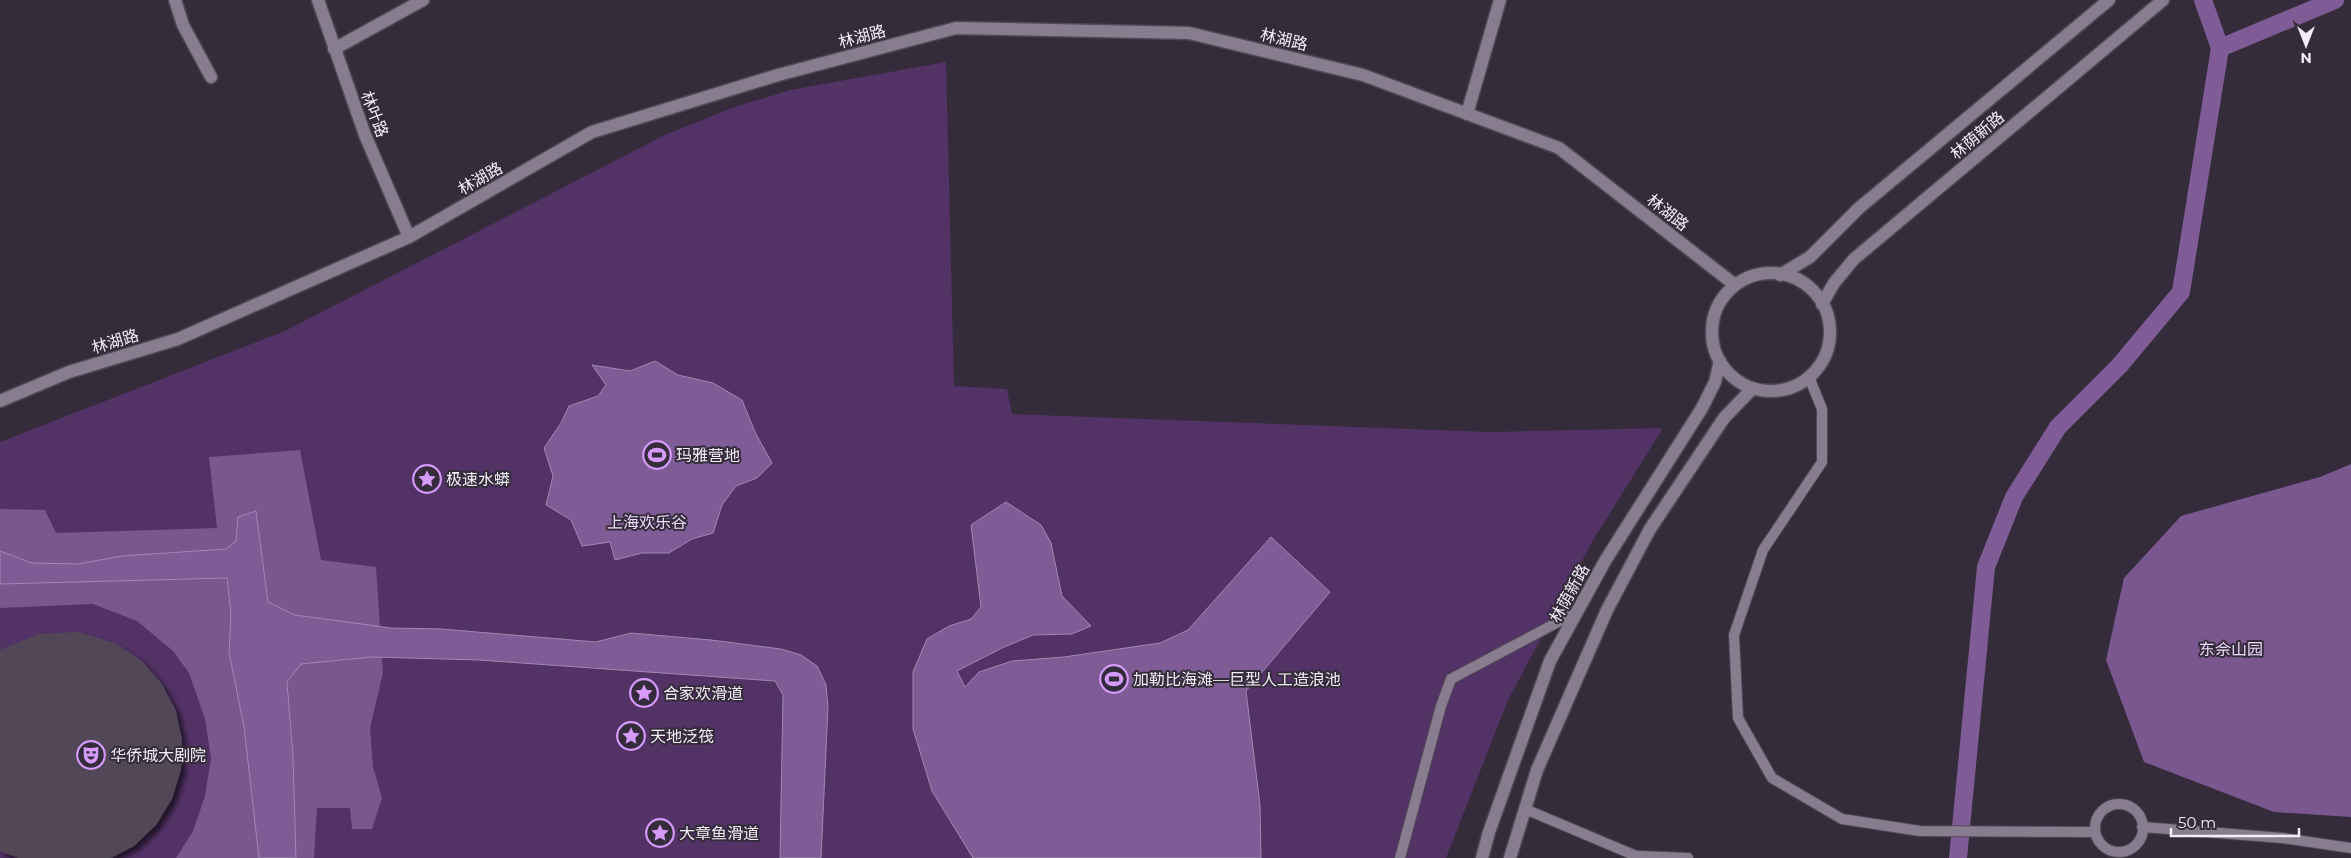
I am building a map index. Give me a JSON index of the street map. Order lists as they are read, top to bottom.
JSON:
{
  "streets": {
    "street": ["林湖路", "林叶路", "林荫新路"]
  },
  "crossings": [
    ["林湖路", "林叶路"],
    ["林湖路", "林荫新路"]
  ],
  "parks": ["上海欢乐谷", "东佘山园"],
  "places": {
    "sports": ["玛雅营地", "加勒比海滩—巨型人工造浪池"],
    "place": [
      "极速水蟒",
      "合家欢滑道",
      "天地泛筏",
      "大章鱼滑道"
    ],
    "theatre": ["华侨城大剧院"]
  },
  "scale_bar": "50 m",
  "north": "bottom"
}
